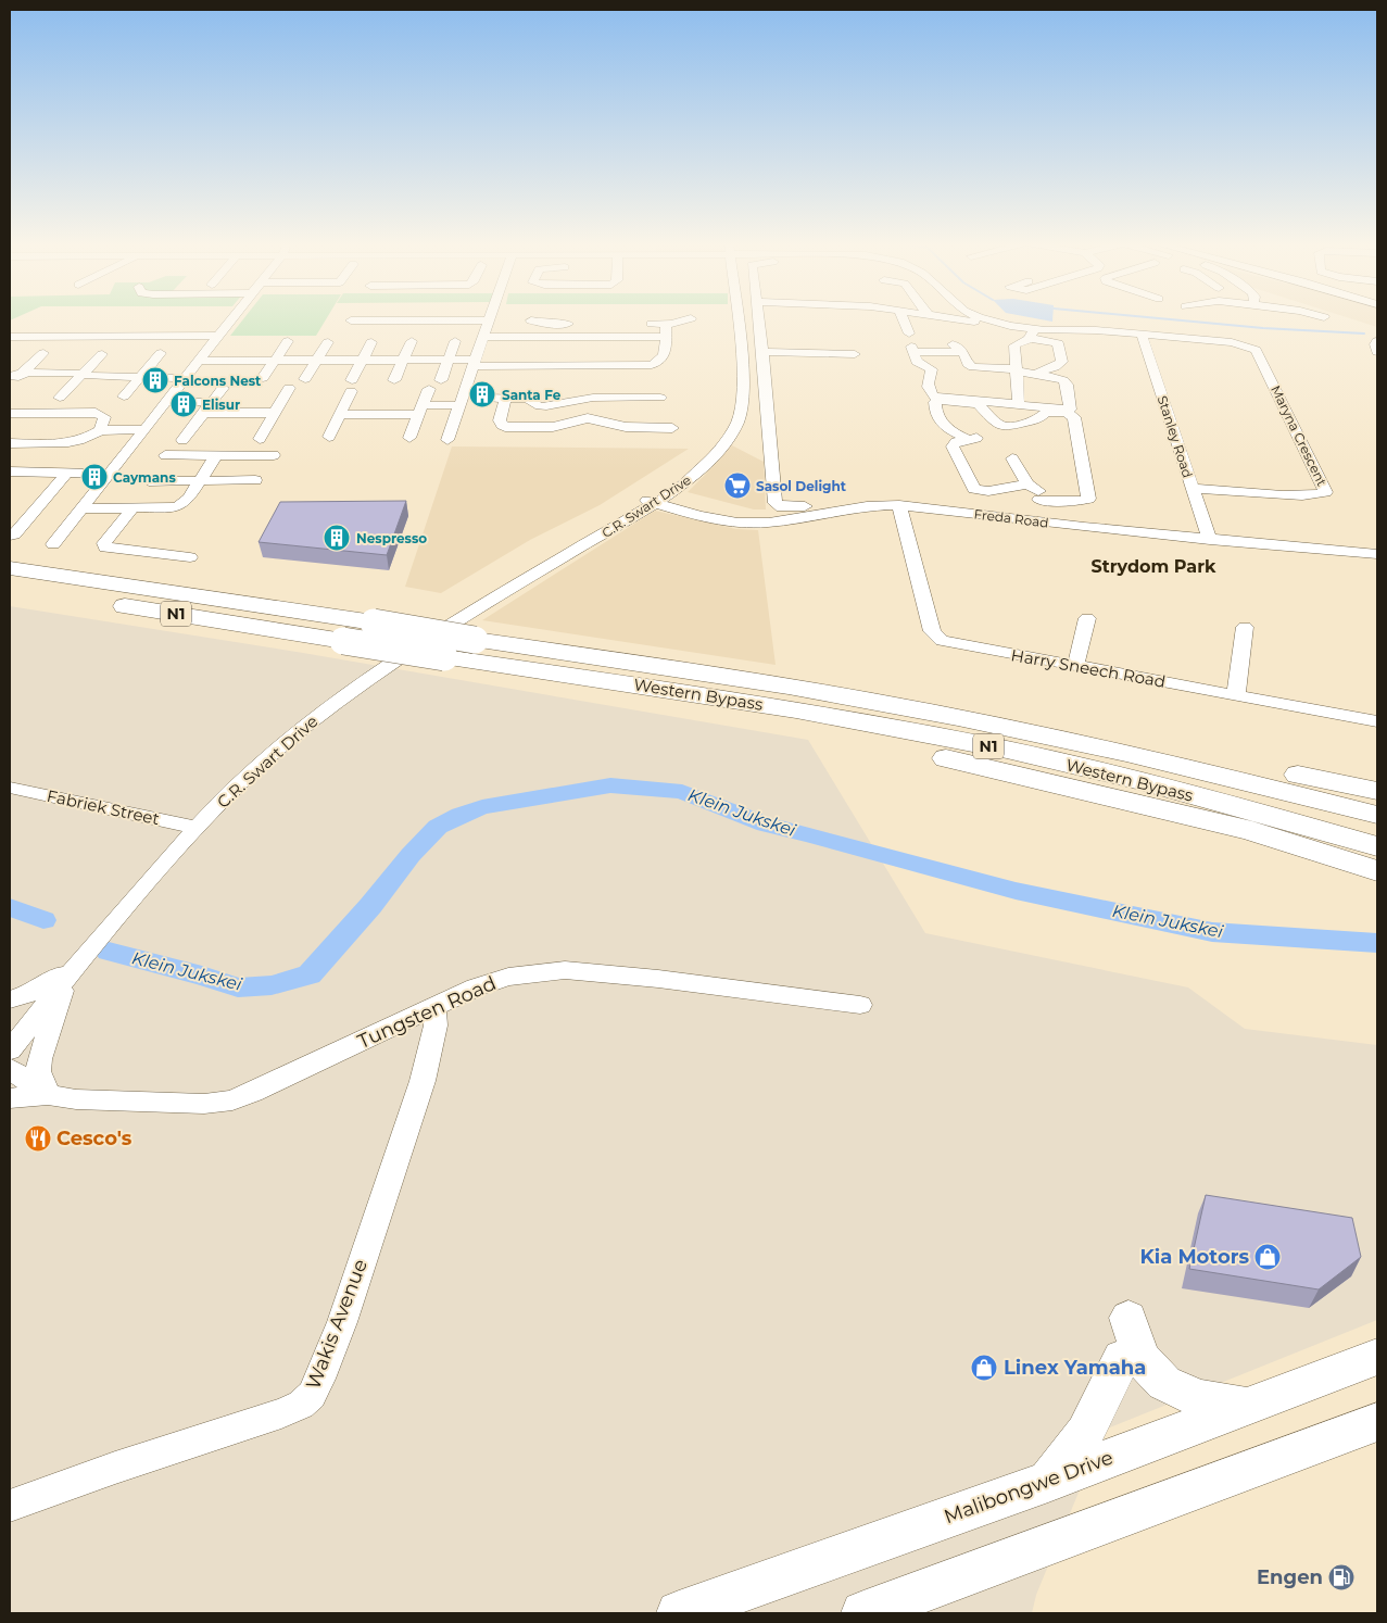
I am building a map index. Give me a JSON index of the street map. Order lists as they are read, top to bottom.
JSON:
{
  "streets": {
    "highway": ["N1", "Western Bypass"],
    "main road": ["Malibongwe Drive"],
    "street": [
      "Maryna Crescent",
      "Stanley Road",
      "C.R. Swart Drive",
      "Freda Road",
      "Harry Sneech Road",
      "Fabriek Street",
      "Tungsten Road",
      "Wakis Avenue"
    ]
  },
  "crossings": [
    ["Maryna Crescent", "Stanley Road"],
    ["Stanley Road", "Freda Road"],
    ["C.R. Swart Drive", "Freda Road"],
    ["C.R. Swart Drive", "Fabriek Street"],
    ["Freda Road", "Harry Sneech Road"],
    ["Tungsten Road", "Wakis Avenue"]
  ],
  "districts": ["Strydom Park"],
  "water": ["Klein Jukskei"],
  "places": {
    "building": [
      "Falcons Nest",
      "Santa Fe",
      "Elisur",
      "Caymans",
      "Nespresso"
    ],
    "supermarket": ["Sasol Delight"],
    "restaurant": ["Cesco's"],
    "shop": ["Kia Motors", "Linex Yamaha"],
    "fuel station": ["Engen"]
  }
}
